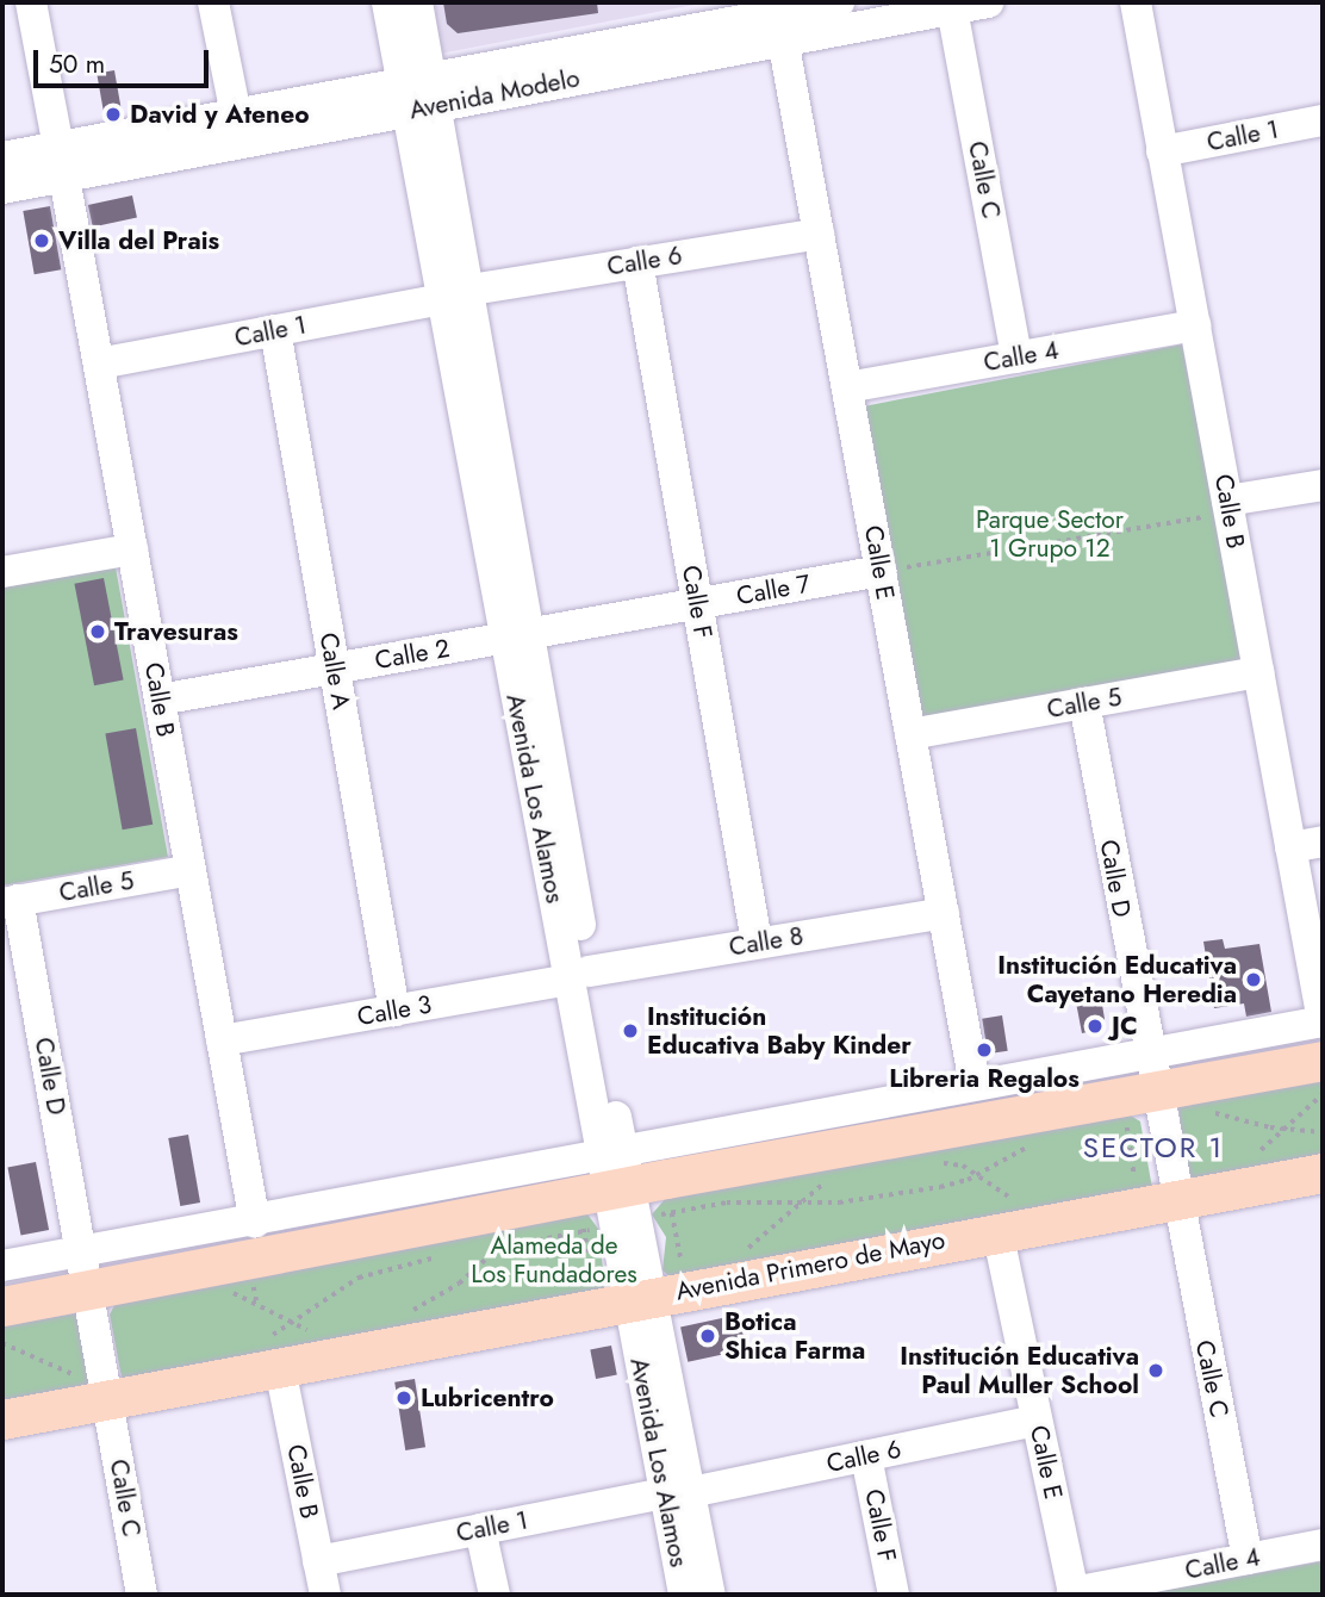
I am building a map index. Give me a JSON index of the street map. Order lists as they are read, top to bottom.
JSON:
{
  "streets": {
    "main road": ["Avenida Primero de Mayo"],
    "street": [
      "Avenida Modelo",
      "Calle 1",
      "Calle C",
      "Calle 6",
      "Calle 4",
      "Calle B",
      "Calle E",
      "Calle 7",
      "Calle F",
      "Calle 2",
      "Calle A",
      "Calle 5",
      "Avenida Los Alamos",
      "Calle D",
      "Calle 8",
      "Calle 3"
    ]
  },
  "crossings": [
    ["Avenida Modelo", "Calle C"],
    ["Avenida Modelo", "Calle B"],
    ["Avenida Modelo", "Calle E"],
    ["Avenida Modelo", "Avenida Los Alamos"],
    ["Calle 1", "Calle 6"],
    ["Calle 1", "Calle B"],
    ["Calle 1", "Calle A"],
    ["Calle 1", "Avenida Los Alamos"],
    ["Calle C", "Calle 4"],
    ["Calle C", "Calle D"],
    ["Calle C", "Avenida Primero de Mayo"],
    ["Calle 6", "Calle E"],
    ["Calle 6", "Calle F"],
    ["Calle 6", "Avenida Los Alamos"],
    ["Calle 4", "Calle B"],
    ["Calle 4", "Calle E"],
    ["Calle B", "Calle 2"],
    ["Calle B", "Calle 5"],
    ["Calle B", "Calle 3"],
    ["Calle B", "Avenida Primero de Mayo"],
    ["Calle E", "Calle 7"],
    ["Calle E", "Calle 5"],
    ["Calle E", "Calle 8"],
    ["Calle E", "Avenida Primero de Mayo"],
    ["Calle 7", "Calle F"],
    ["Calle 7", "Calle 2"],
    ["Calle 7", "Avenida Los Alamos"],
    ["Calle F", "Calle 8"],
    ["Calle 2", "Calle A"],
    ["Calle 2", "Avenida Los Alamos"],
    ["Calle A", "Calle 3"],
    ["Calle 5", "Calle D"],
    ["Avenida Los Alamos", "Calle 8"],
    ["Avenida Los Alamos", "Calle 3"],
    ["Avenida Los Alamos", "Avenida Primero de Mayo"],
    ["Calle D", "Avenida Primero de Mayo"],
    ["Calle 8", "Calle 3"]
  ],
  "districts": ["SECTOR 1"],
  "parks": ["Parque Sector 1 Grupo 12", "Alameda de Los Fundadores"],
  "places": [
    "David y Ateneo",
    "Villa del Prais",
    "Travesuras",
    "Institución Educativa Cayetano Heredia",
    "JC",
    "Institución Educativa Baby Kinder",
    "Libreria Regalos",
    "Botica Shica Farma",
    "Institución Educativa Paul Muller School",
    "Lubricentro"
  ],
  "scale_bar": "50 m"
}
